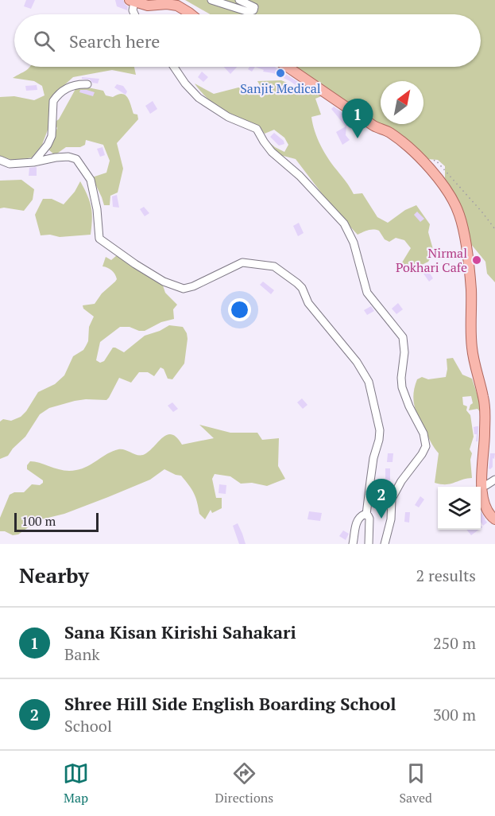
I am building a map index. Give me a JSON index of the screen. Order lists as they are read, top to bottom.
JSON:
{
  "places": ["Sanjit Medical", "Nirmal Pokhari Cafe"],
  "scale_bar": "100 m",
  "north": "top right",
  "page": {
    "search": "Search here",
    "pins": ["1", "2"],
    "scale": "100 m",
    "heading": ["Nearby", "2 results"],
    "list": [
      {
        "mark": "1",
        "name": "Sana Kisan Kirishi Sahakari",
        "note": "Bank",
        "value": "250 m"
      },
      {
        "mark": "2",
        "name": "Shree Hill Side English Boarding School",
        "note": "School",
        "value": "300 m"
      }
    ],
    "nav": ["Map", "Directions", "Saved"]
  }
}
